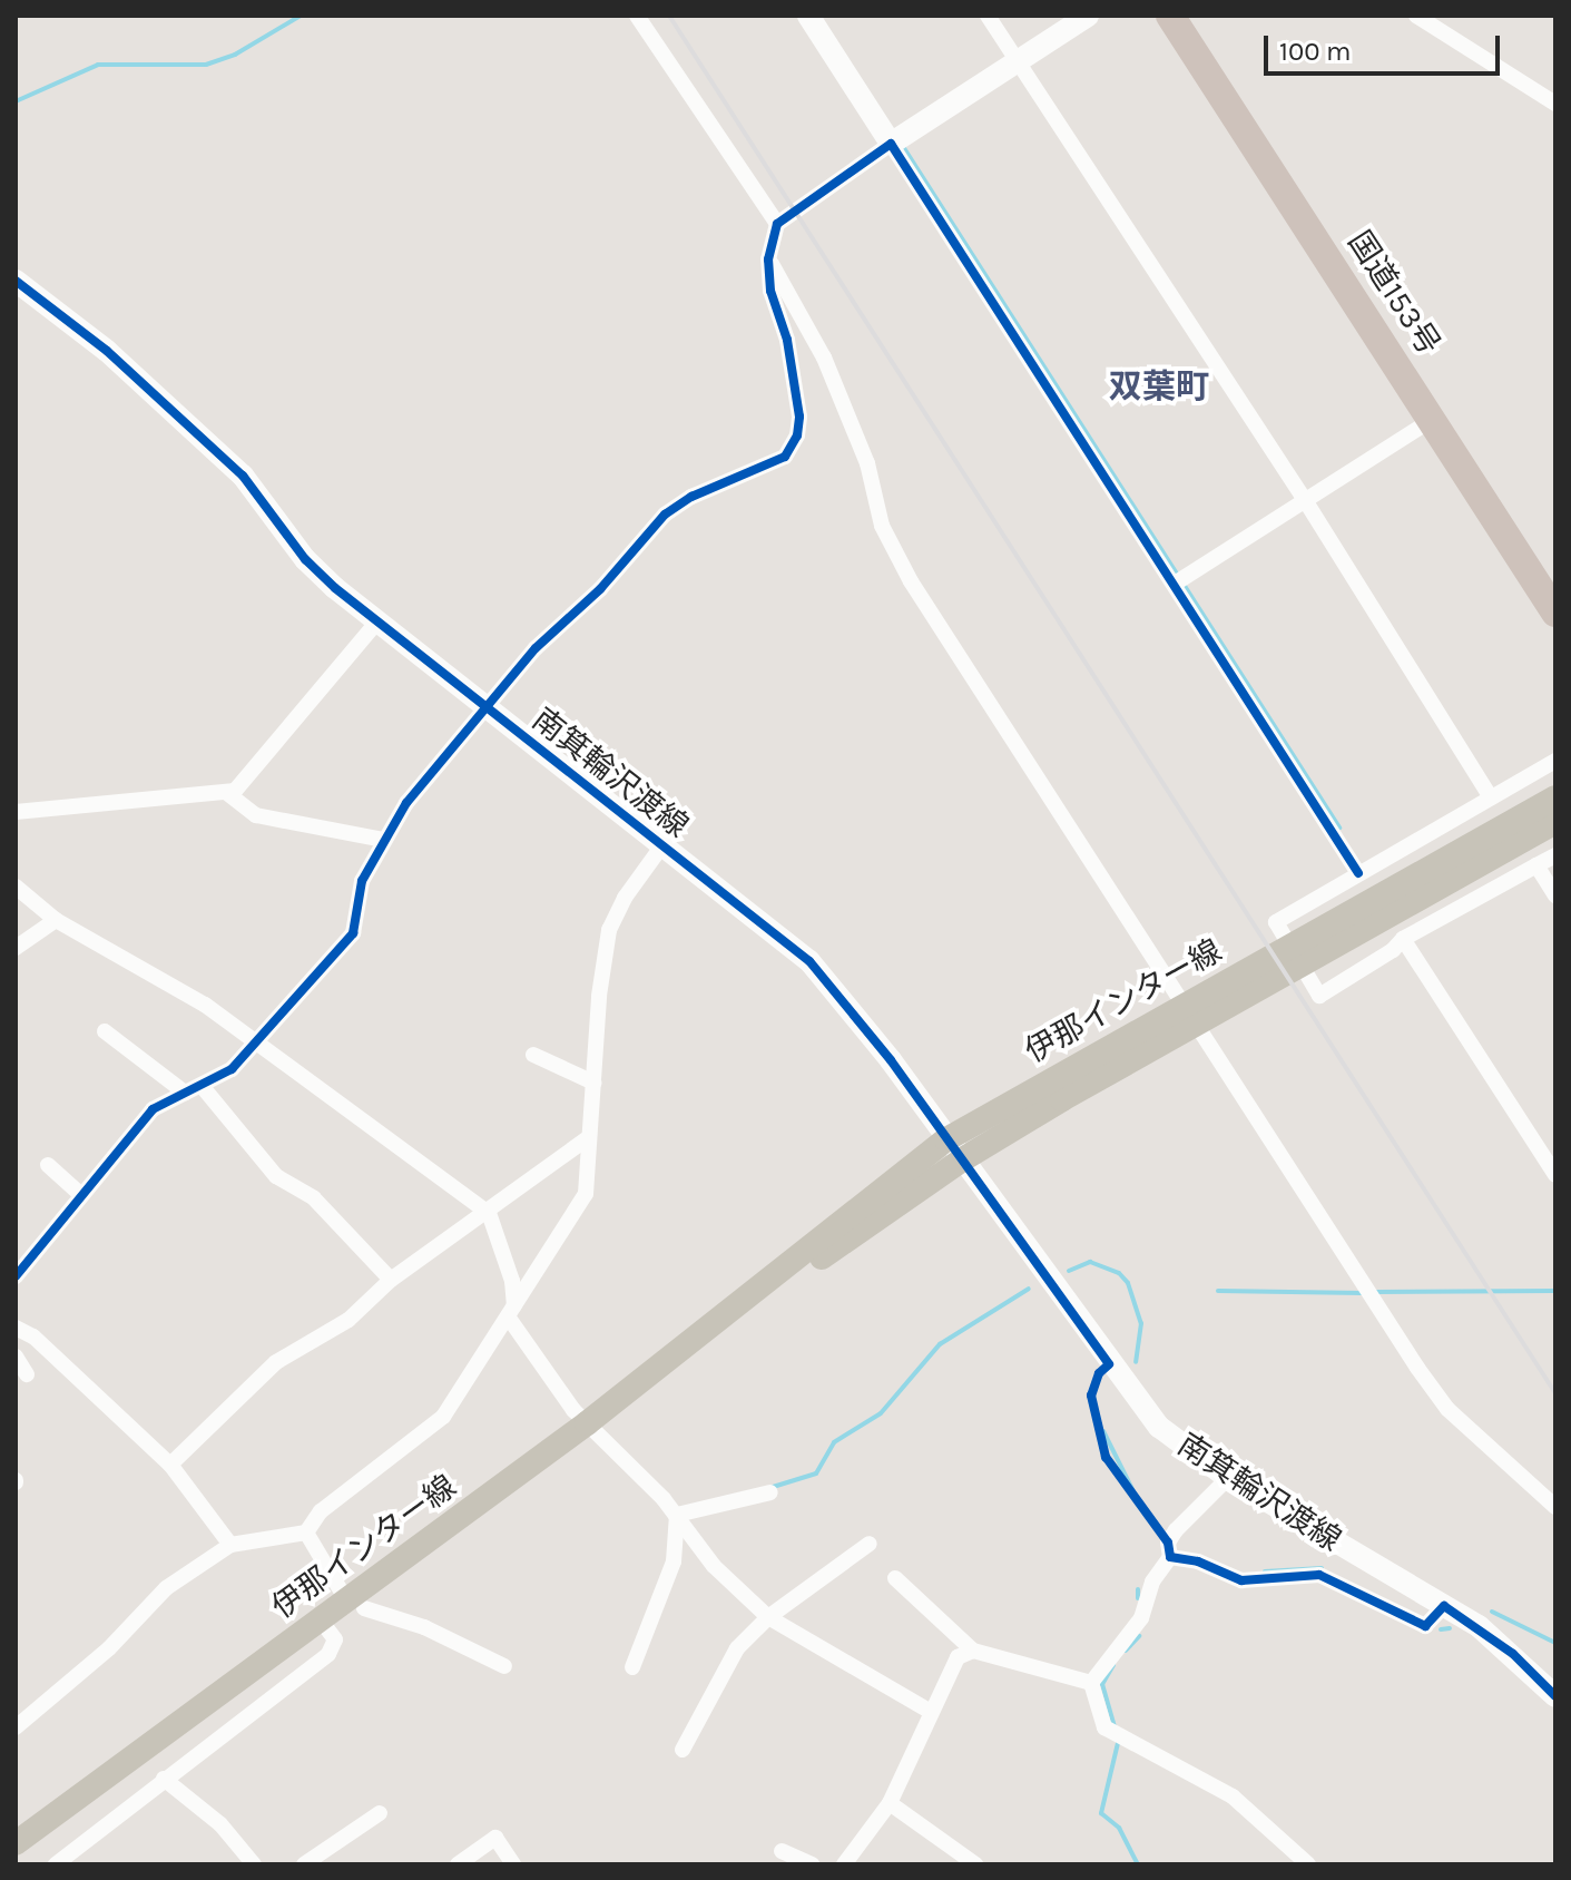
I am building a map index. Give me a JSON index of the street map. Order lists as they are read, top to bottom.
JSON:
{
  "streets": {
    "highway": ["国道153号"],
    "main road": ["南箕輪沢渡線", "伊那インター線"]
  },
  "crossings": [
    ["南箕輪沢渡線", "伊那インター線"]
  ],
  "districts": ["双葉町"],
  "scale_bar": "100 m"
}
